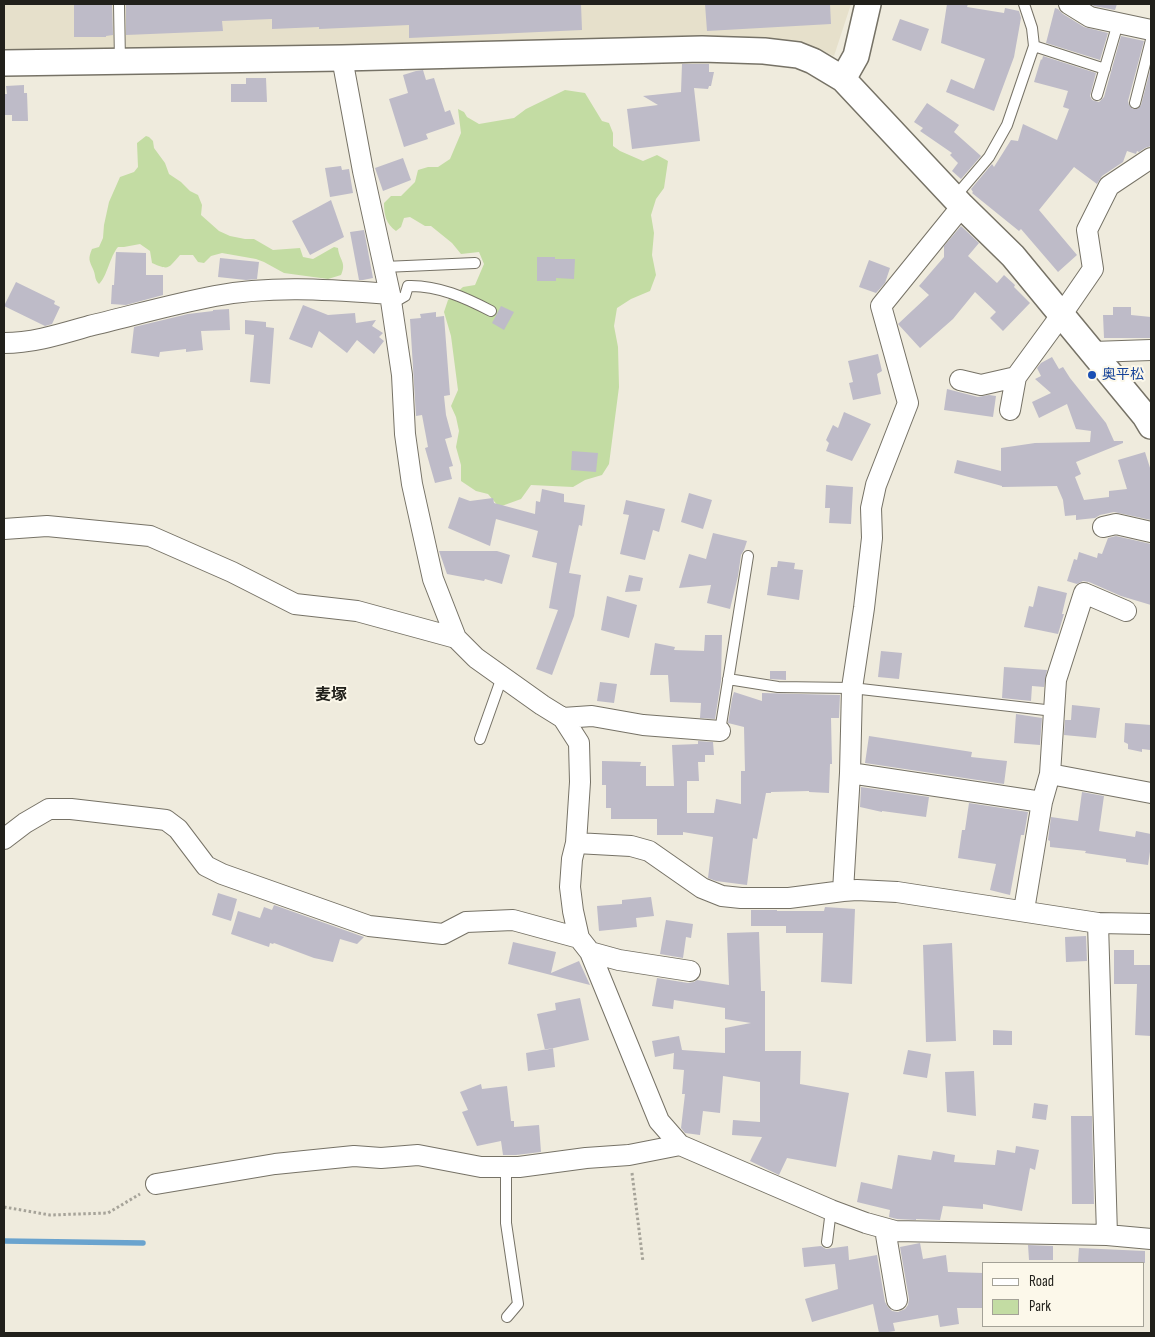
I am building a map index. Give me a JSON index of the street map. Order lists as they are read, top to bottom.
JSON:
{
  "districts": ["麦塚"],
  "places": ["奥平松"],
  "legend": ["Road", "Park"]
}
